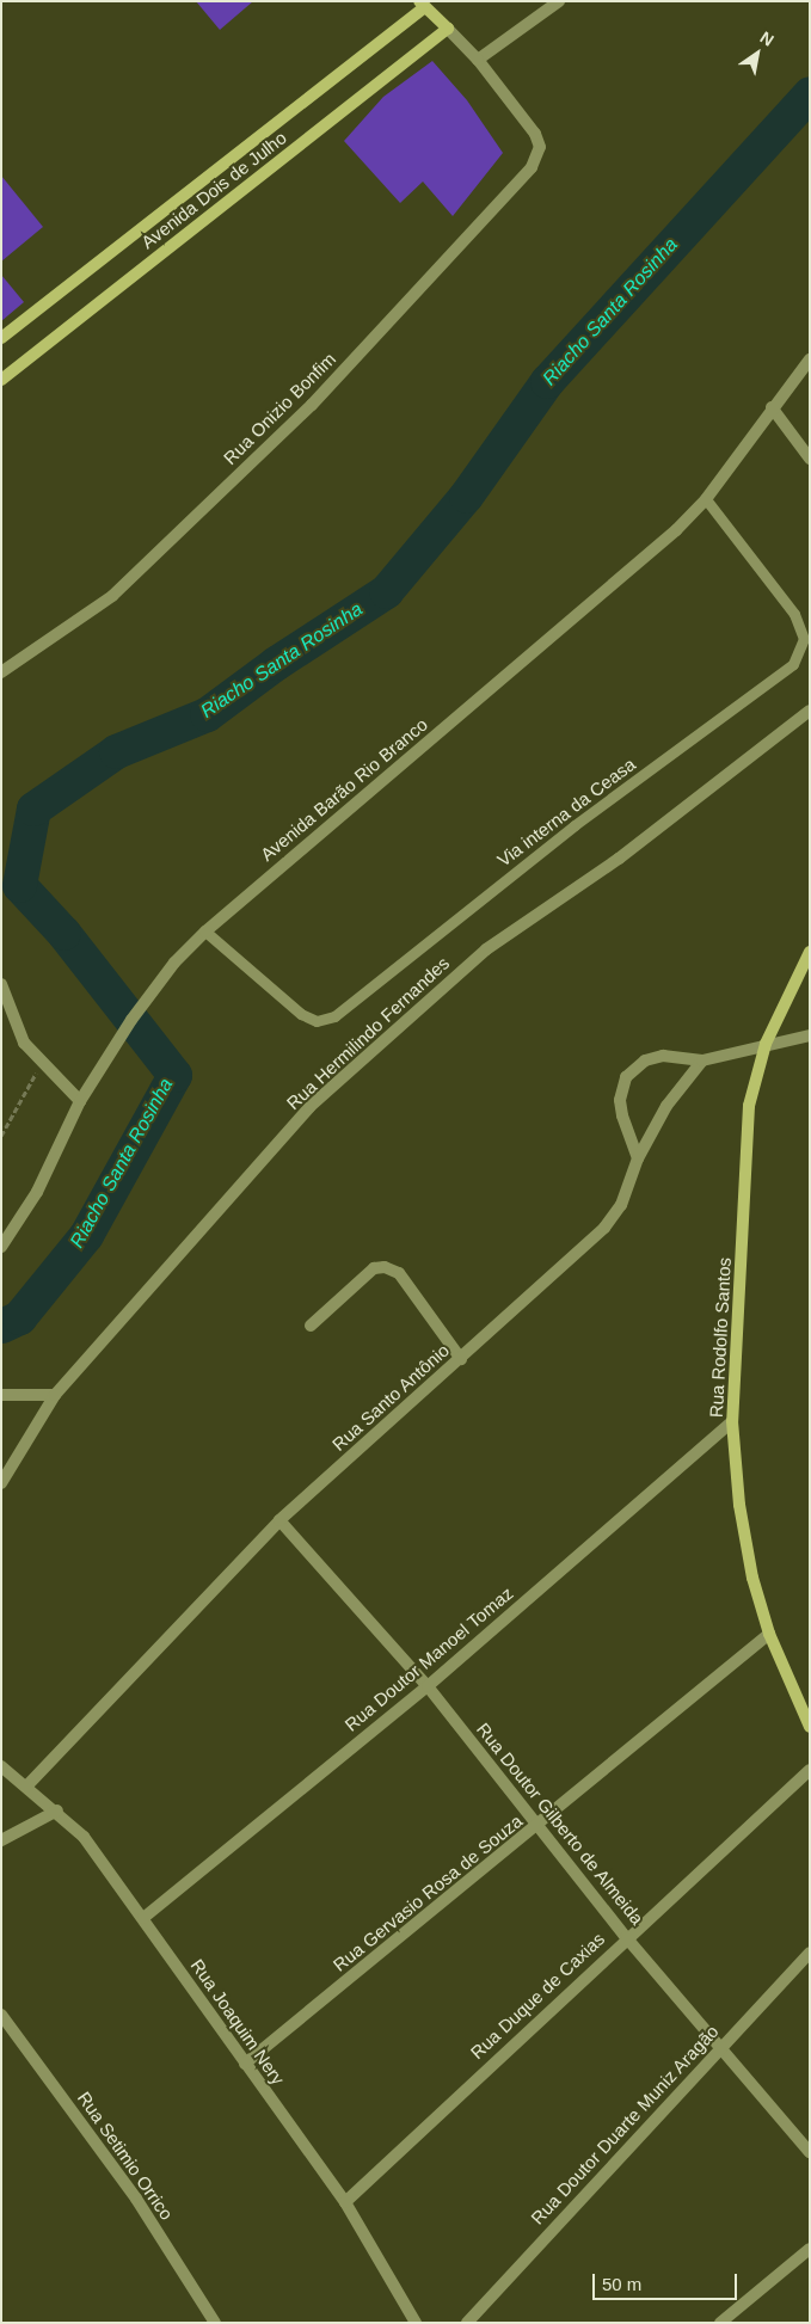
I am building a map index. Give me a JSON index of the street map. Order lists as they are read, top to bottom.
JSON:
{
  "streets": {
    "street": [
      "Avenida Dois de Julho",
      "Rua Onizio Bonfim",
      "Avenida Barão Rio Branco",
      "Rua Hermilindo Fernandes",
      "Rua Rodolfo Santos",
      "Rua Santo Antônio",
      "Rua Doutor Manoel Tomaz",
      "Rua Doutor Gilberto de Almeida",
      "Rua Gervasio Rosa de Souza",
      "Rua Duque de Caxias",
      "Rua Joaquim Nery",
      "Rua Doutor Duarte Muniz Aragão",
      "Rua Setimio Orrico"
    ],
    "lane": ["Via interna da Ceasa"]
  },
  "crossings": [
    ["Avenida Barão Rio Branco", "Via interna da Ceasa"],
    ["Rua Rodolfo Santos", "Rua Doutor Manoel Tomaz"],
    ["Rua Rodolfo Santos", "Rua Gervasio Rosa de Souza"],
    ["Rua Santo Antônio", "Rua Doutor Gilberto de Almeida"],
    ["Rua Santo Antônio", "Rua Joaquim Nery"],
    ["Rua Doutor Manoel Tomaz", "Rua Doutor Gilberto de Almeida"],
    ["Rua Doutor Manoel Tomaz", "Rua Joaquim Nery"],
    ["Rua Doutor Gilberto de Almeida", "Rua Gervasio Rosa de Souza"],
    ["Rua Doutor Gilberto de Almeida", "Rua Duque de Caxias"],
    ["Rua Doutor Gilberto de Almeida", "Rua Doutor Duarte Muniz Aragão"],
    ["Rua Gervasio Rosa de Souza", "Rua Joaquim Nery"],
    ["Rua Duque de Caxias", "Rua Joaquim Nery"]
  ],
  "water": ["Riacho Santa Rosinha"],
  "scale_bar": "50 m",
  "north": "top right"
}
